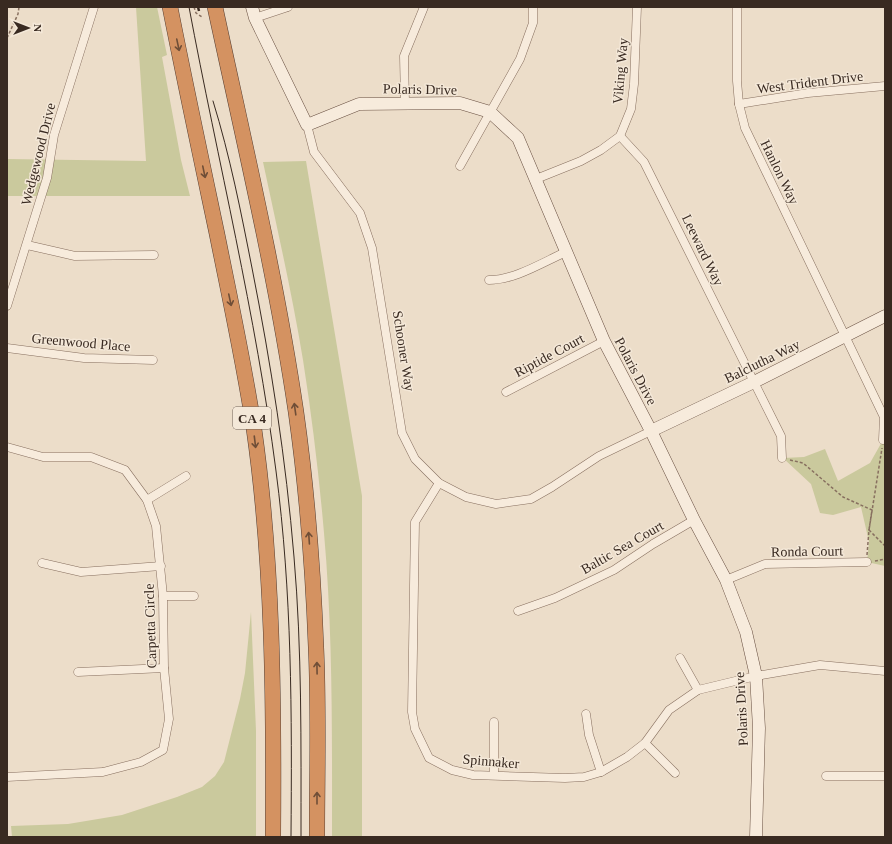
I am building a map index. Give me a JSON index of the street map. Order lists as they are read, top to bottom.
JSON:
{
  "streets": {
    "highway": ["CA 4"],
    "street": [
      "Viking Way",
      "West Trident Drive",
      "Polaris Drive",
      "Wedgewood Drive",
      "Hanlon Way",
      "Leeward Way",
      "Greenwood Place",
      "Schooner Way",
      "Riptide Court",
      "Balclutha Way",
      "Baltic Sea Court",
      "Ronda Court",
      "Carpetta Circle",
      "Spinnaker"
    ]
  },
  "crossings": [
    ["Viking Way", "Leeward Way"],
    ["West Trident Drive", "Hanlon Way"],
    ["Polaris Drive", "Schooner Way"],
    ["Polaris Drive", "Riptide Court"],
    ["Polaris Drive", "Balclutha Way"],
    ["Polaris Drive", "Baltic Sea Court"],
    ["Polaris Drive", "Ronda Court"],
    ["Polaris Drive", "Spinnaker"],
    ["Hanlon Way", "Balclutha Way"],
    ["Leeward Way", "Balclutha Way"],
    ["Schooner Way", "Balclutha Way"],
    ["Schooner Way", "Spinnaker"]
  ],
  "north": "right"
}
